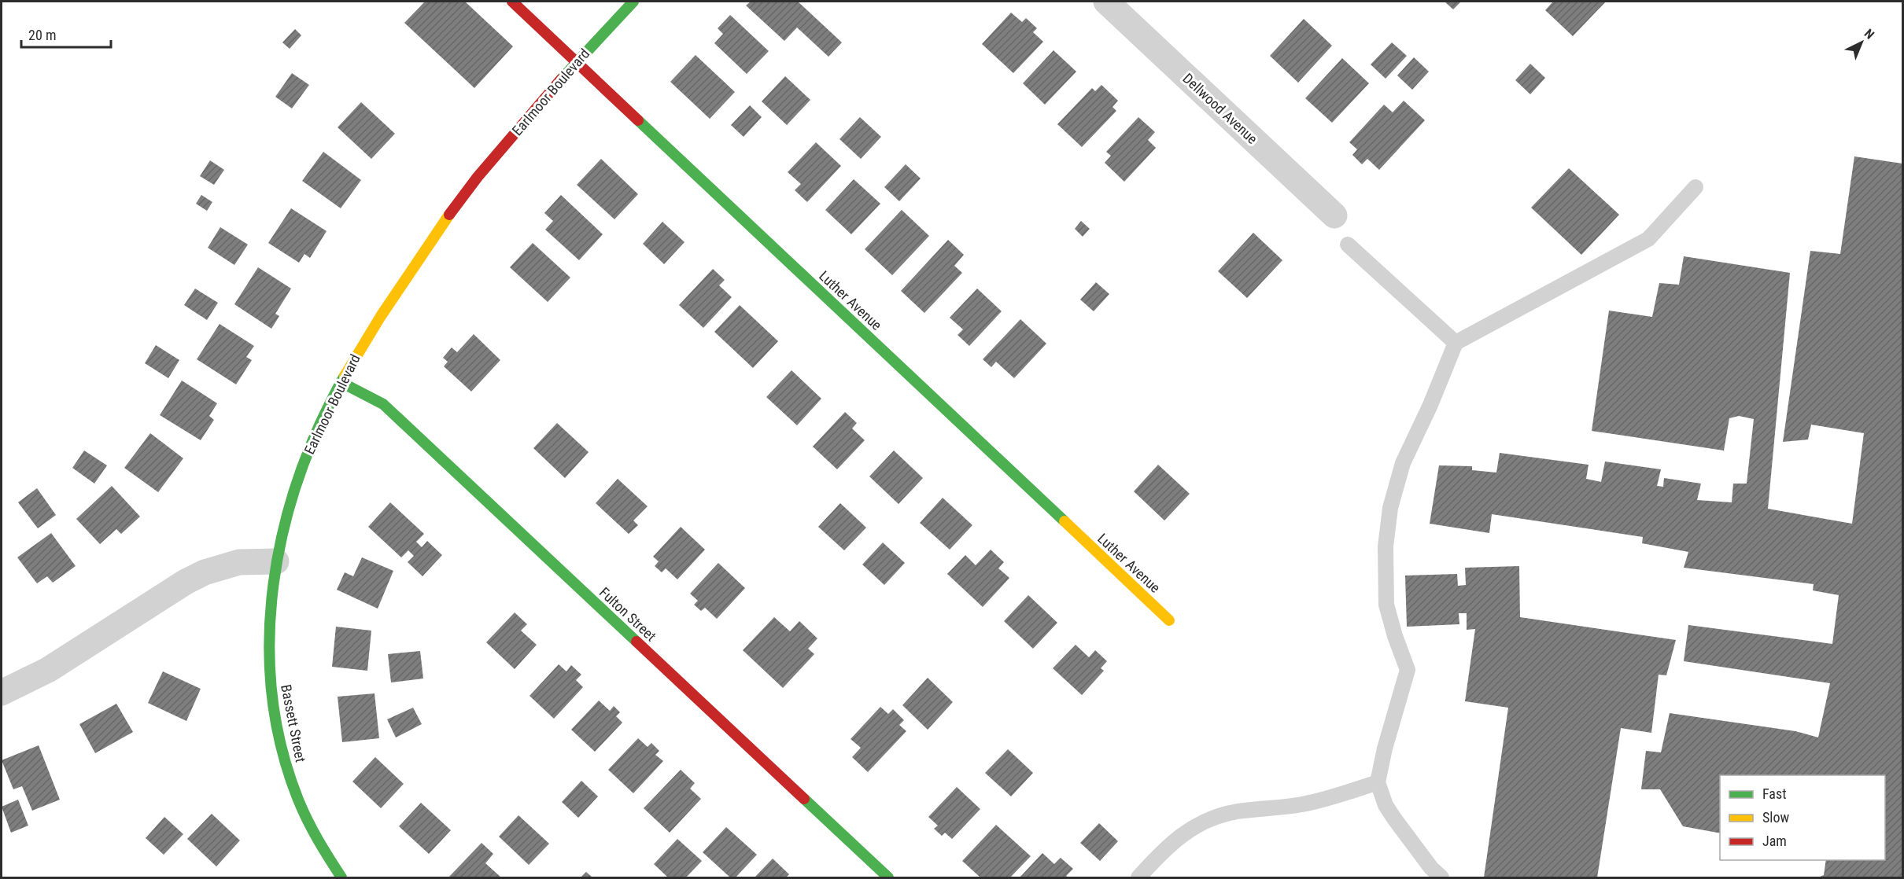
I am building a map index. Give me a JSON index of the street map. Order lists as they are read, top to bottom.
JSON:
{
  "streets": {
    "street": [
      "Earlmoor Boulevard",
      "Dellwood Avenue",
      "Luther Avenue",
      "Fulton Street",
      "Bassett Street"
    ]
  },
  "crossings": [
    ["Earlmoor Boulevard", "Luther Avenue"],
    ["Earlmoor Boulevard", "Fulton Street"],
    ["Earlmoor Boulevard", "Bassett Street"]
  ],
  "legend": ["Fast", "Slow", "Jam"],
  "scale_bar": "20 m",
  "north": "top right"
}
